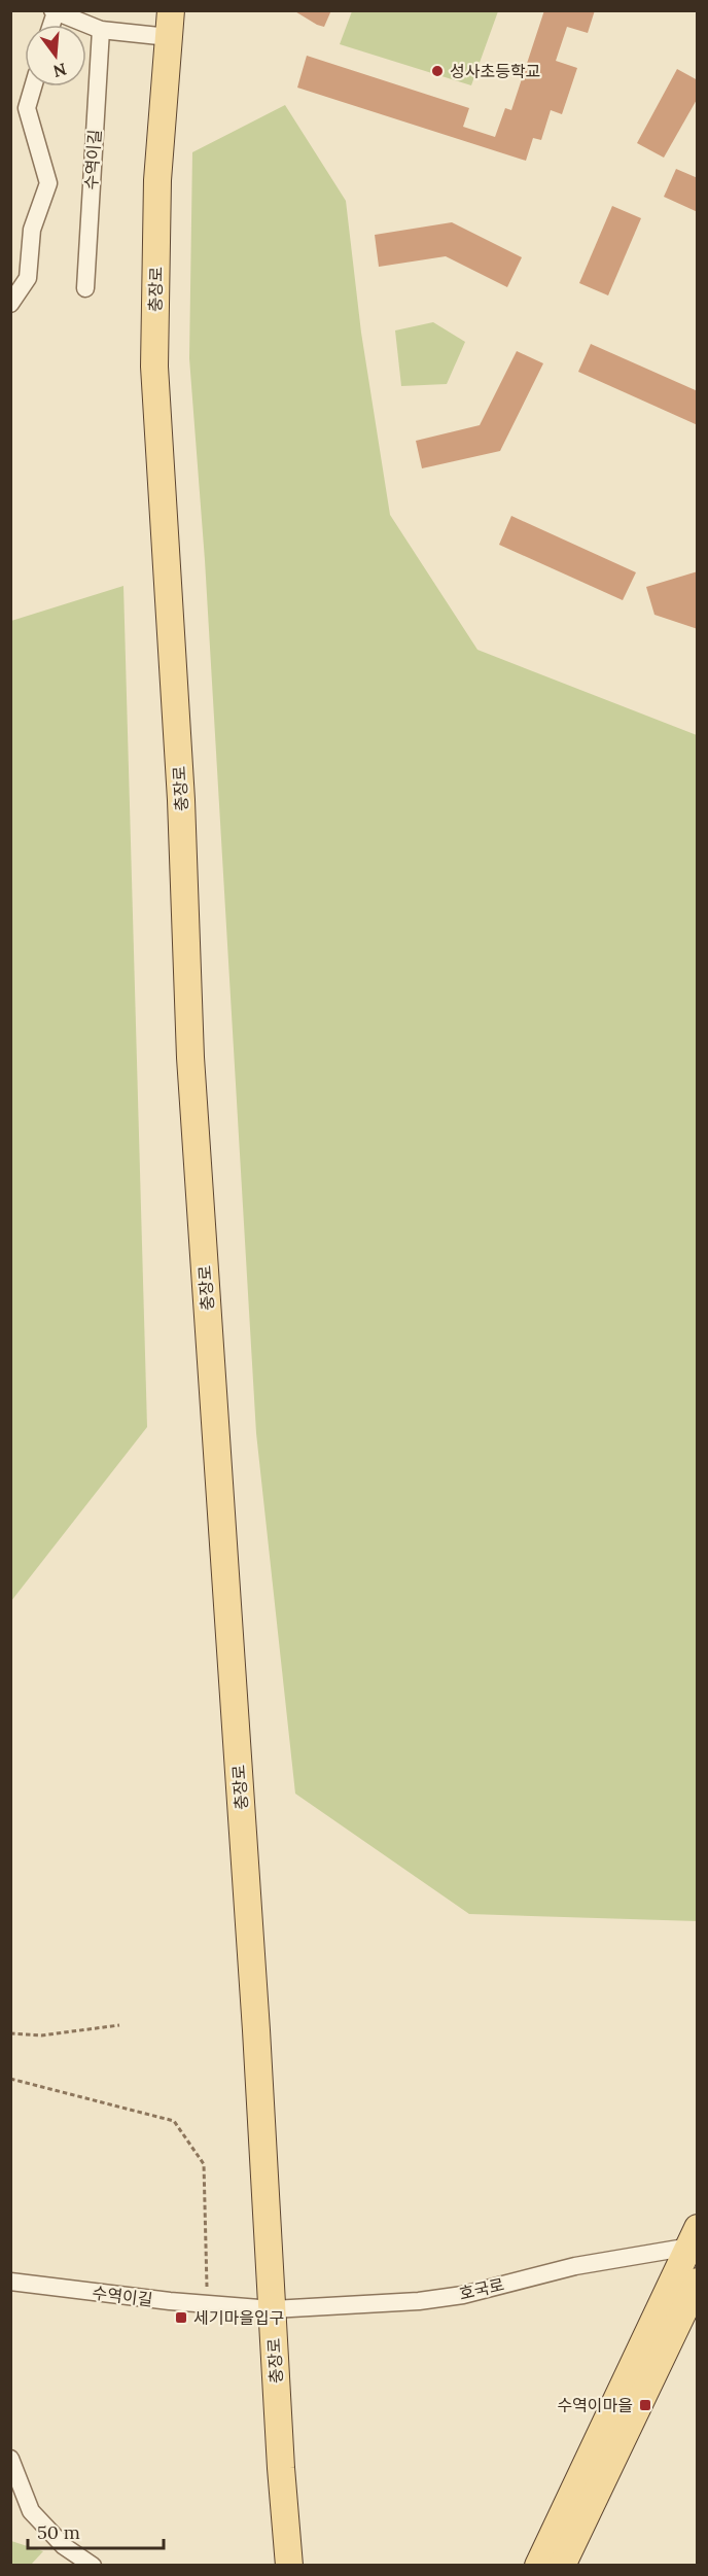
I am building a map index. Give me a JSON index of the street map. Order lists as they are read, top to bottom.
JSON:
{
  "streets": {
    "main road": ["충장로", "호국로"],
    "street": ["수역이길"]
  },
  "crossings": [
    ["수역이길", "충장로"],
    ["수역이길", "호국로"],
    ["충장로", "호국로"]
  ],
  "places": {
    "other": ["성사초등학교"],
    "transit": ["세기마을입구", "수역이마을"]
  },
  "scale_bar": "50 m",
  "north": "bottom"
}
